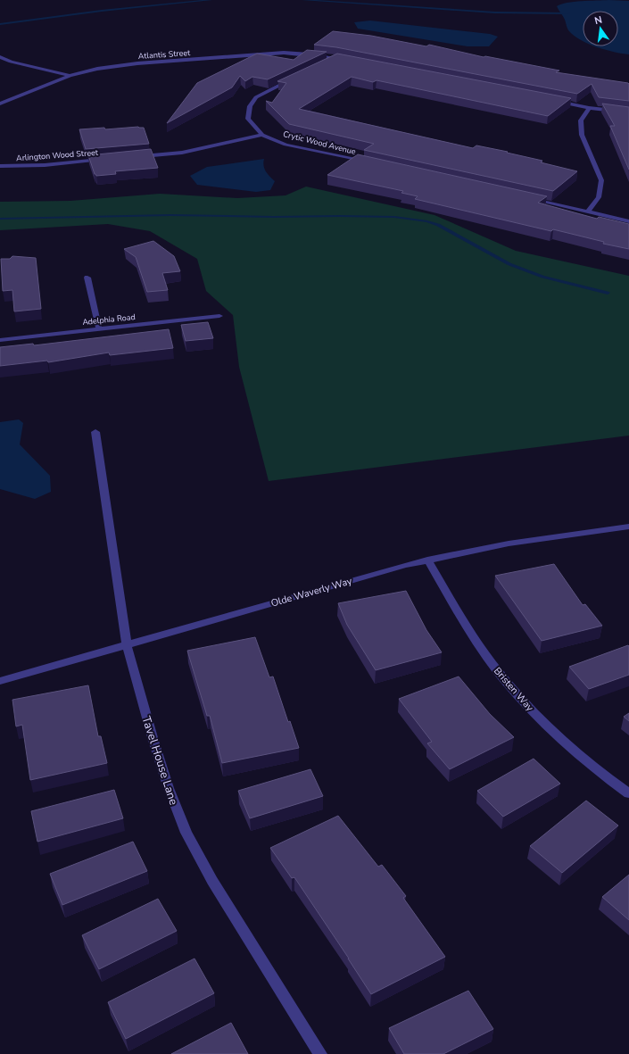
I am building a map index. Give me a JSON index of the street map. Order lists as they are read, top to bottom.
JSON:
{
  "streets": {
    "street": [
      "Atlantis Street",
      "Crytic Wood Avenue",
      "Arlington Wood Street",
      "Adelphia Road",
      "Olde Waverly Way",
      "Bristen Way",
      "Tavel House Lane"
    ]
  },
  "crossings": [
    ["Olde Waverly Way", "Bristen Way"],
    ["Olde Waverly Way", "Tavel House Lane"]
  ],
  "north": "top"
}
